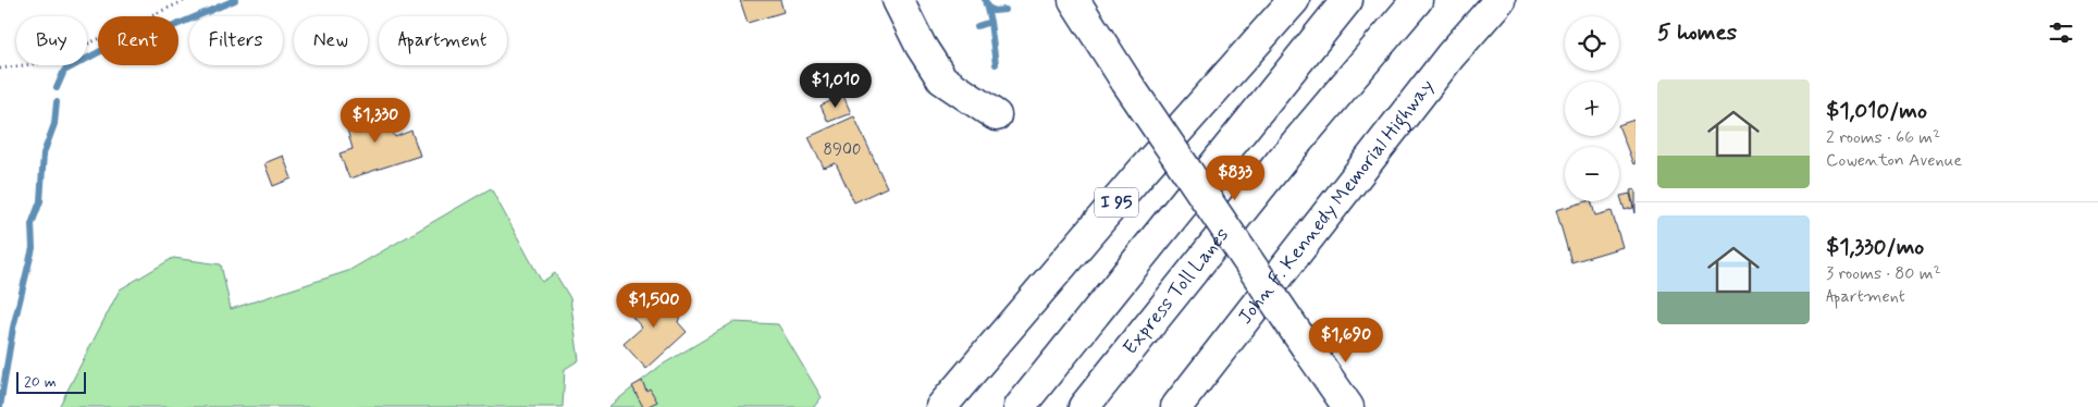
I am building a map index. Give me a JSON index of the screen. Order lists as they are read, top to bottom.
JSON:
{
  "streets": {
    "main road": ["I 95", "John F. Kennedy Memorial Highway", "Express Toll Lanes"]
  },
  "house_numbers": ["8900"],
  "scale_bar": "20 m",
  "page": {
    "heading": "5 homes",
    "map_buttons": ["+", "−"],
    "chip": [
      "Buy",
      "Rent",
      "Filters",
      "New",
      "Apartment"
    ],
    "price": [
      "$1,010",
      "$1,330",
      "$833",
      "$1,500",
      "$1,690"
    ],
    "list": [
      {
        "name": "$1,010/mo",
        "note": "2 rooms · 66 m² · Cowenton Avenue"
      },
      {
        "name": "$1,330/mo",
        "note": "3 rooms · 80 m² · Apartment"
      }
    ],
    "scale": "20 m"
  }
}
